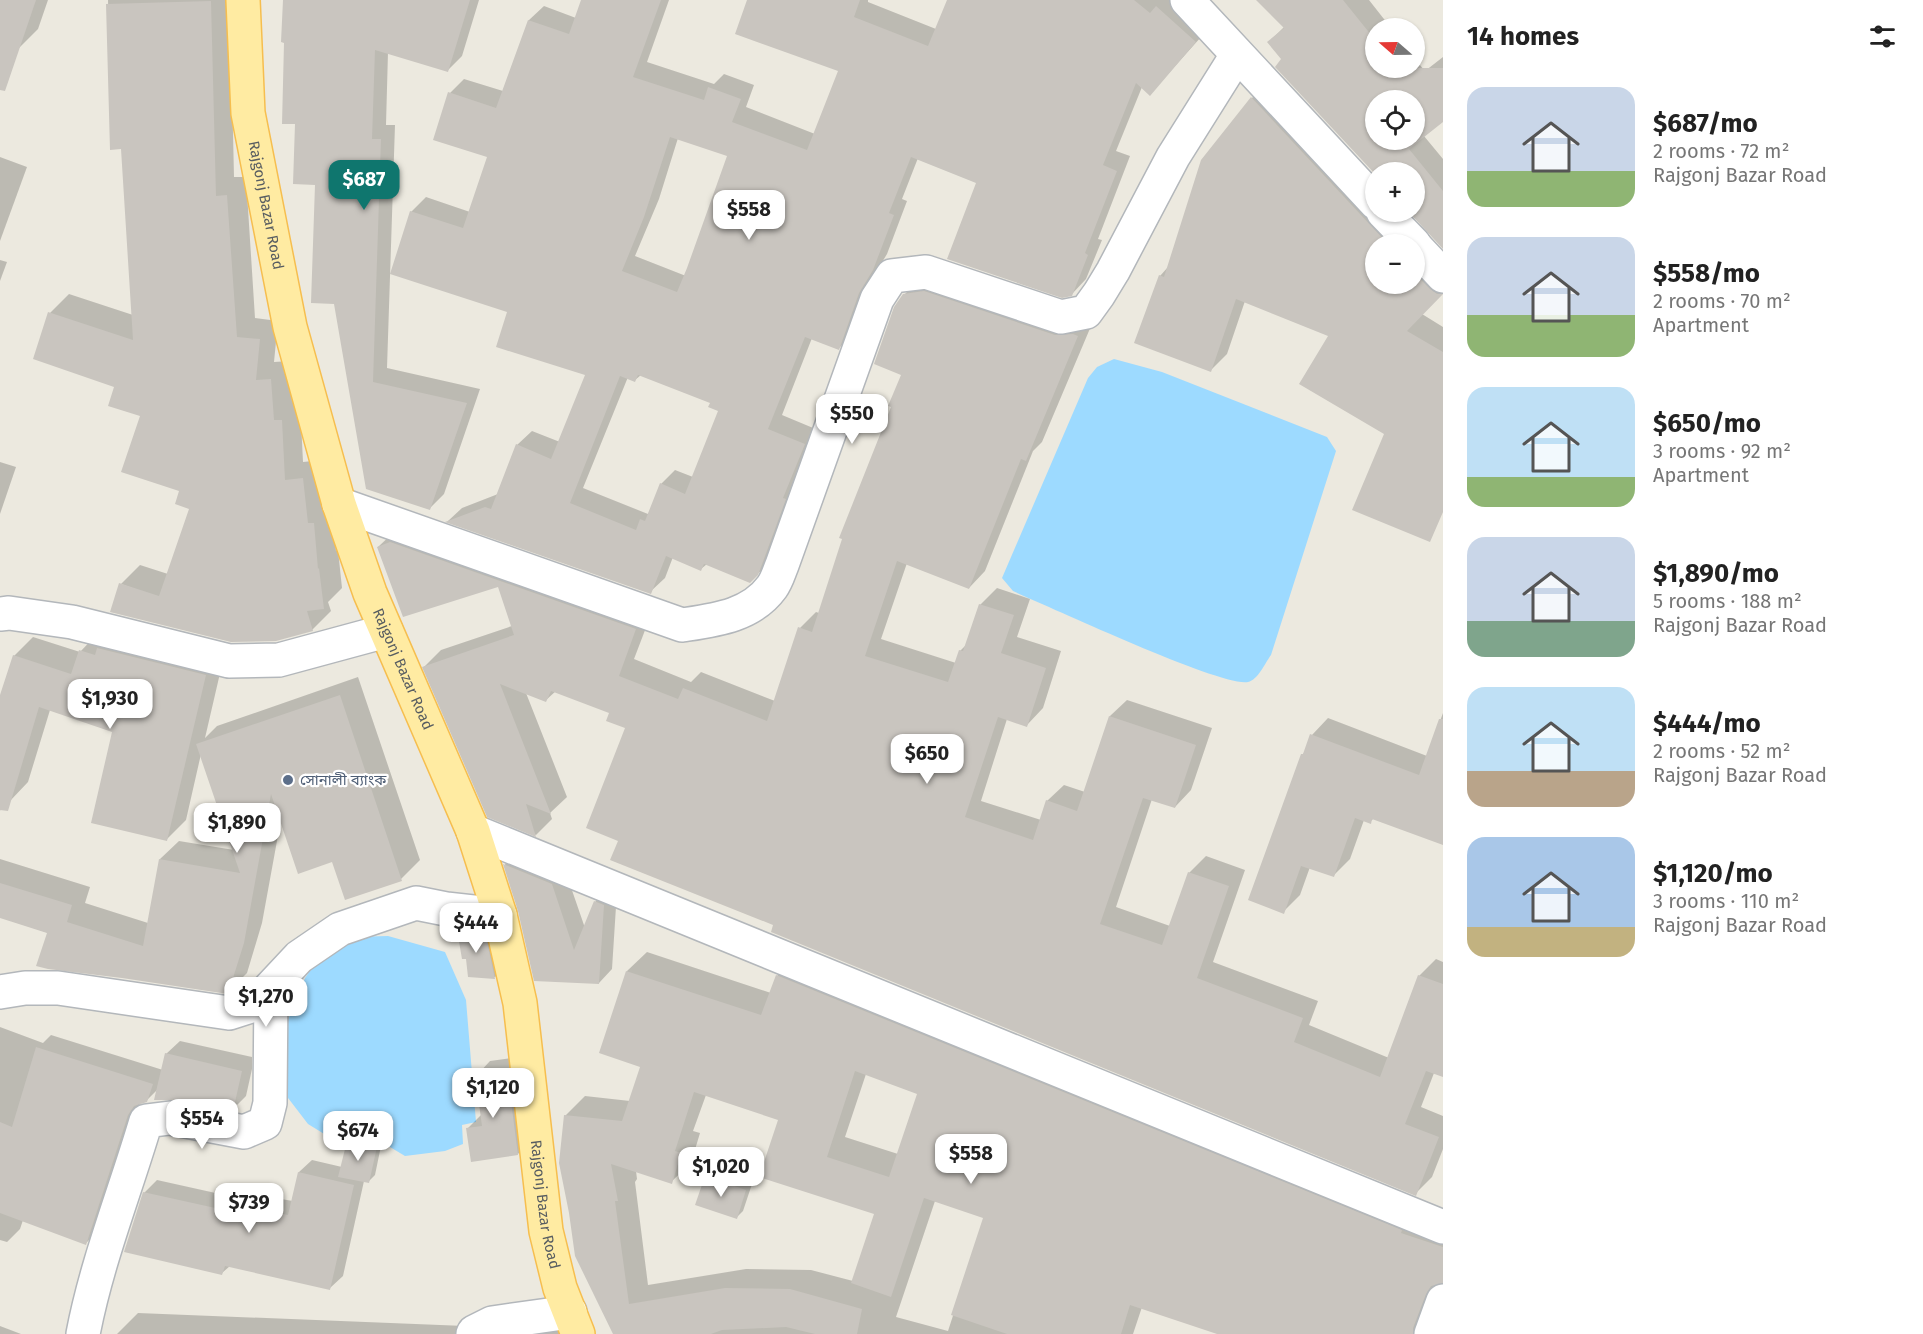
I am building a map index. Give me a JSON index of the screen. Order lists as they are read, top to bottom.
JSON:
{
  "streets": {
    "main road": ["Rajgonj Bazar Road"]
  },
  "places": ["সোনালী ব্যাংক"],
  "north": "left",
  "page": {
    "heading": "14 homes",
    "map_buttons": ["+", "−"],
    "list": [
      {
        "name": "$687/mo",
        "note": "2 rooms · 72 m² · Rajgonj Bazar Road"
      },
      {
        "name": "$558/mo",
        "note": "2 rooms · 70 m² · Apartment"
      },
      {
        "name": "$650/mo",
        "note": "3 rooms · 92 m² · Apartment"
      },
      {
        "name": "$1,890/mo",
        "note": "5 rooms · 188 m² · Rajgonj Bazar Road"
      },
      {
        "name": "$444/mo",
        "note": "2 rooms · 52 m² · Rajgonj Bazar Road"
      },
      {
        "name": "$1,120/mo",
        "note": "3 rooms · 110 m² · Rajgonj Bazar Road"
      }
    ],
    "price": [
      "$687",
      "$558",
      "$550",
      "$1,930",
      "$650",
      "$1,890",
      "$444",
      "$1,270",
      "$1,120",
      "$554",
      "$674",
      "$558",
      "$1,020",
      "$739"
    ]
  }
}
